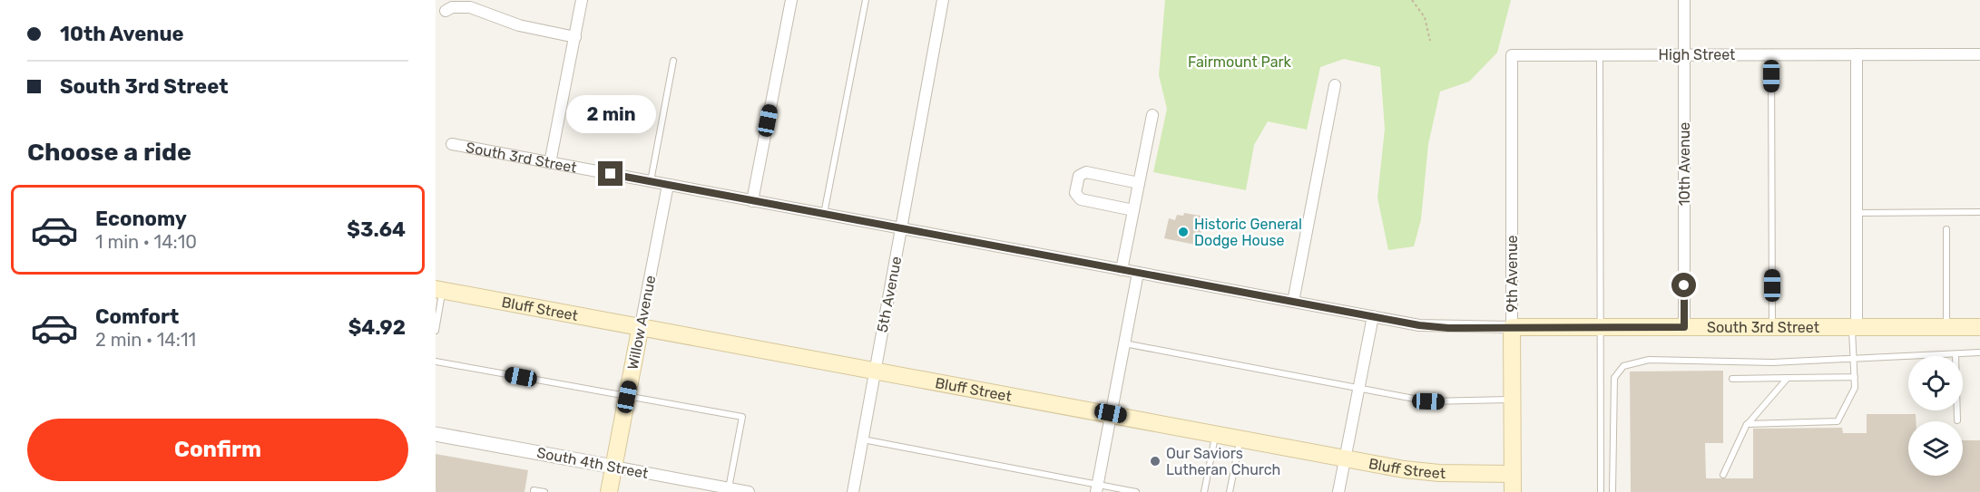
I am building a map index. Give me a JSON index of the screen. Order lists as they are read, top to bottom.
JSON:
{
  "streets": {
    "main road": [
      "South 3rd Street",
      "9th Avenue",
      "Bluff Street",
      "Willow Avenue"
    ],
    "street": [
      "High Street",
      "10th Avenue",
      "5th Avenue",
      "South 4th Street"
    ]
  },
  "crossings": [
    ["High Street", "10th Avenue"],
    ["High Street", "9th Avenue"],
    ["South 3rd Street", "10th Avenue"],
    ["South 3rd Street", "9th Avenue"],
    ["South 3rd Street", "5th Avenue"],
    ["South 3rd Street", "Willow Avenue"],
    ["9th Avenue", "Bluff Street"],
    ["5th Avenue", "Bluff Street"],
    ["Bluff Street", "Willow Avenue"],
    ["Willow Avenue", "South 4th Street"]
  ],
  "parks": ["Fairmount Park"],
  "places": ["Historic General Dodge House", "Our Saviors Lutheran Church"],
  "page": {
    "banner": ["10th Avenue", "South 3rd Street"],
    "bubble": "2 min",
    "heading": "Choose a ride",
    "list": [
      {
        "name": "Economy",
        "note": "1 min · 14:10",
        "value": "$3.64"
      },
      {
        "name": "Comfort",
        "note": "2 min · 14:11",
        "value": "$4.92"
      }
    ],
    "buttons": "Confirm"
  }
}
